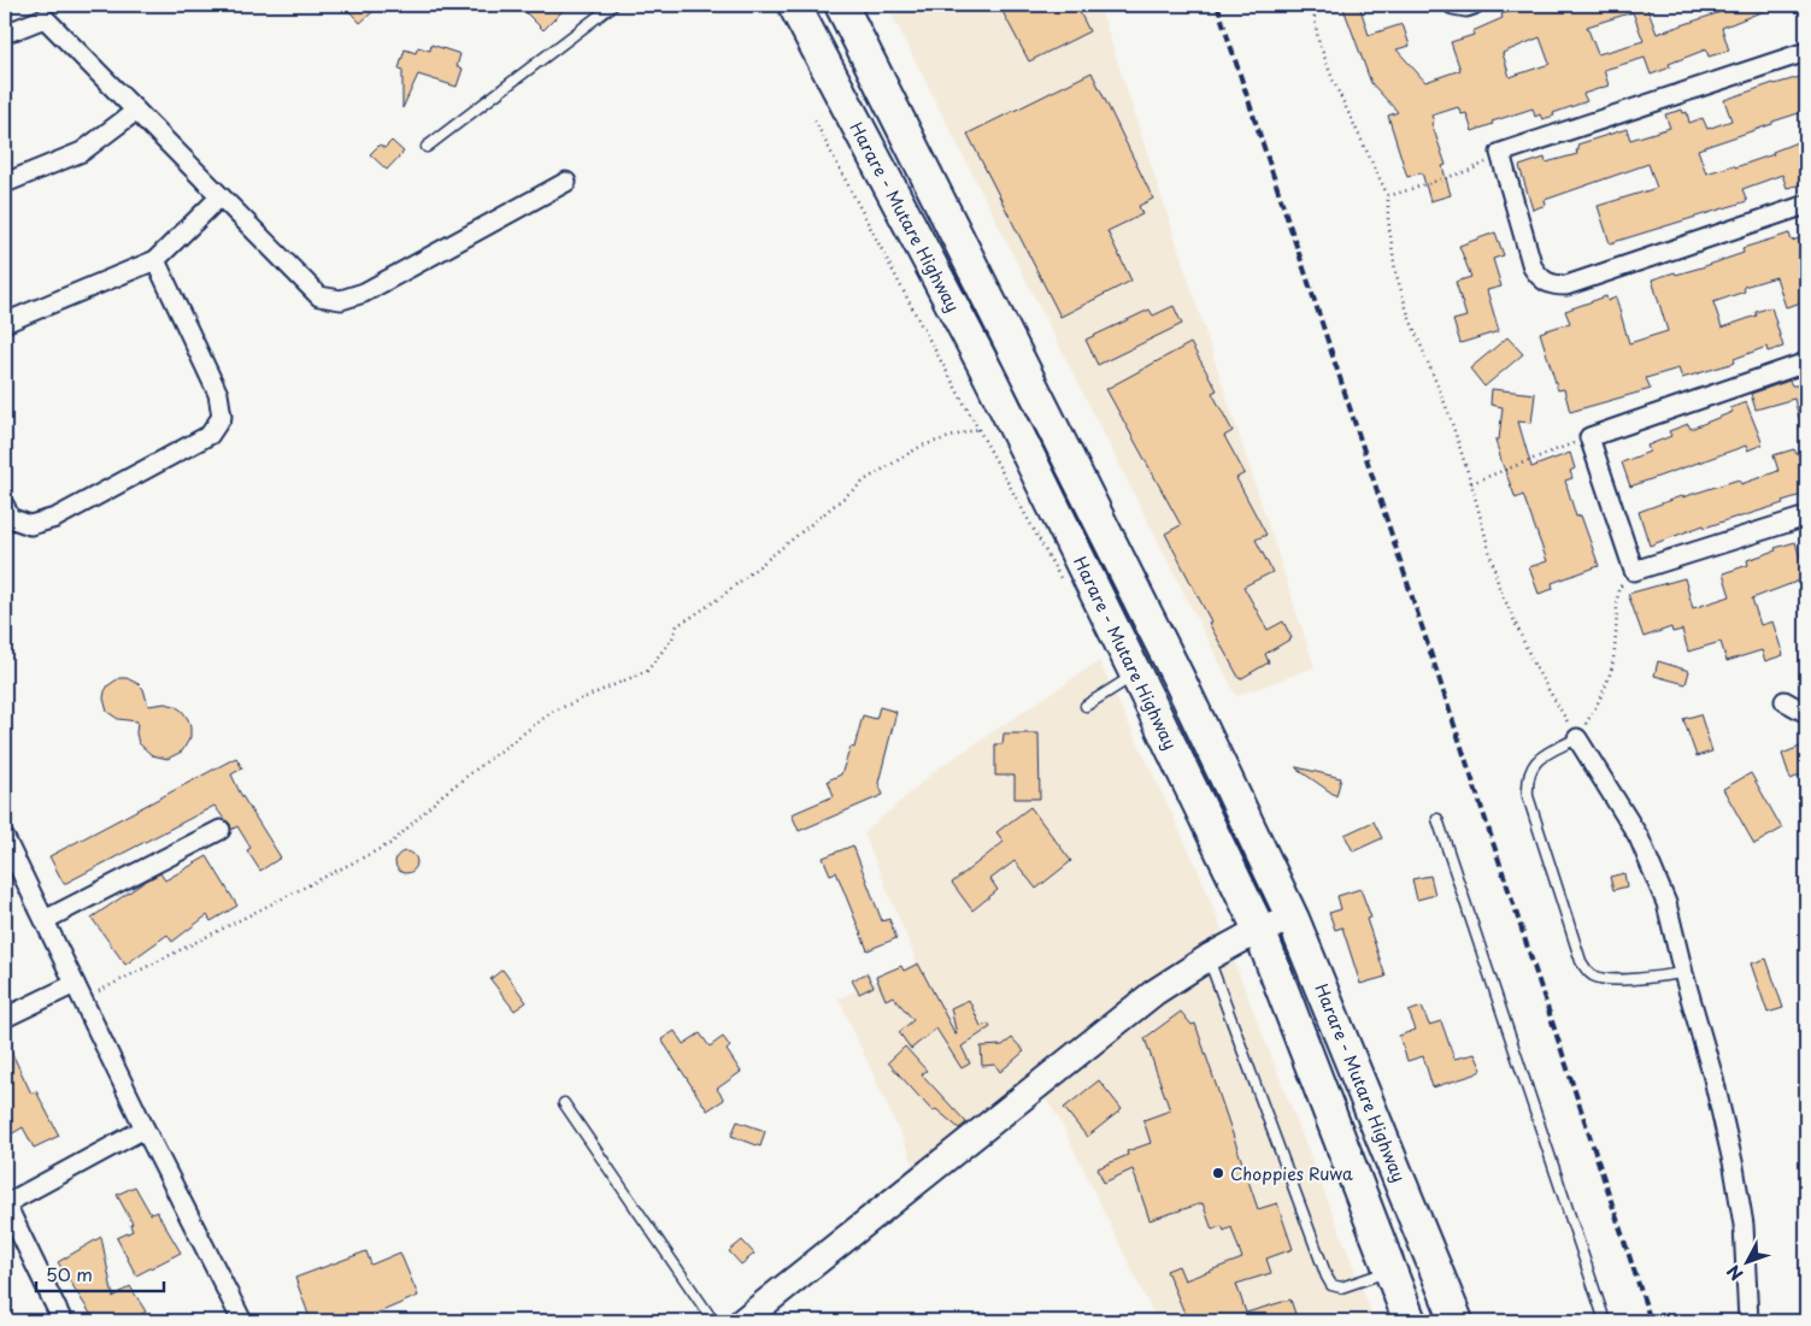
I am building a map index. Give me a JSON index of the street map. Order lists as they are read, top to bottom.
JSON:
{
  "streets": {
    "highway": ["Harare - Mutare Highway"]
  },
  "places": ["Choppies Ruwa"],
  "scale_bar": "50 m",
  "north": "bottom left"
}
